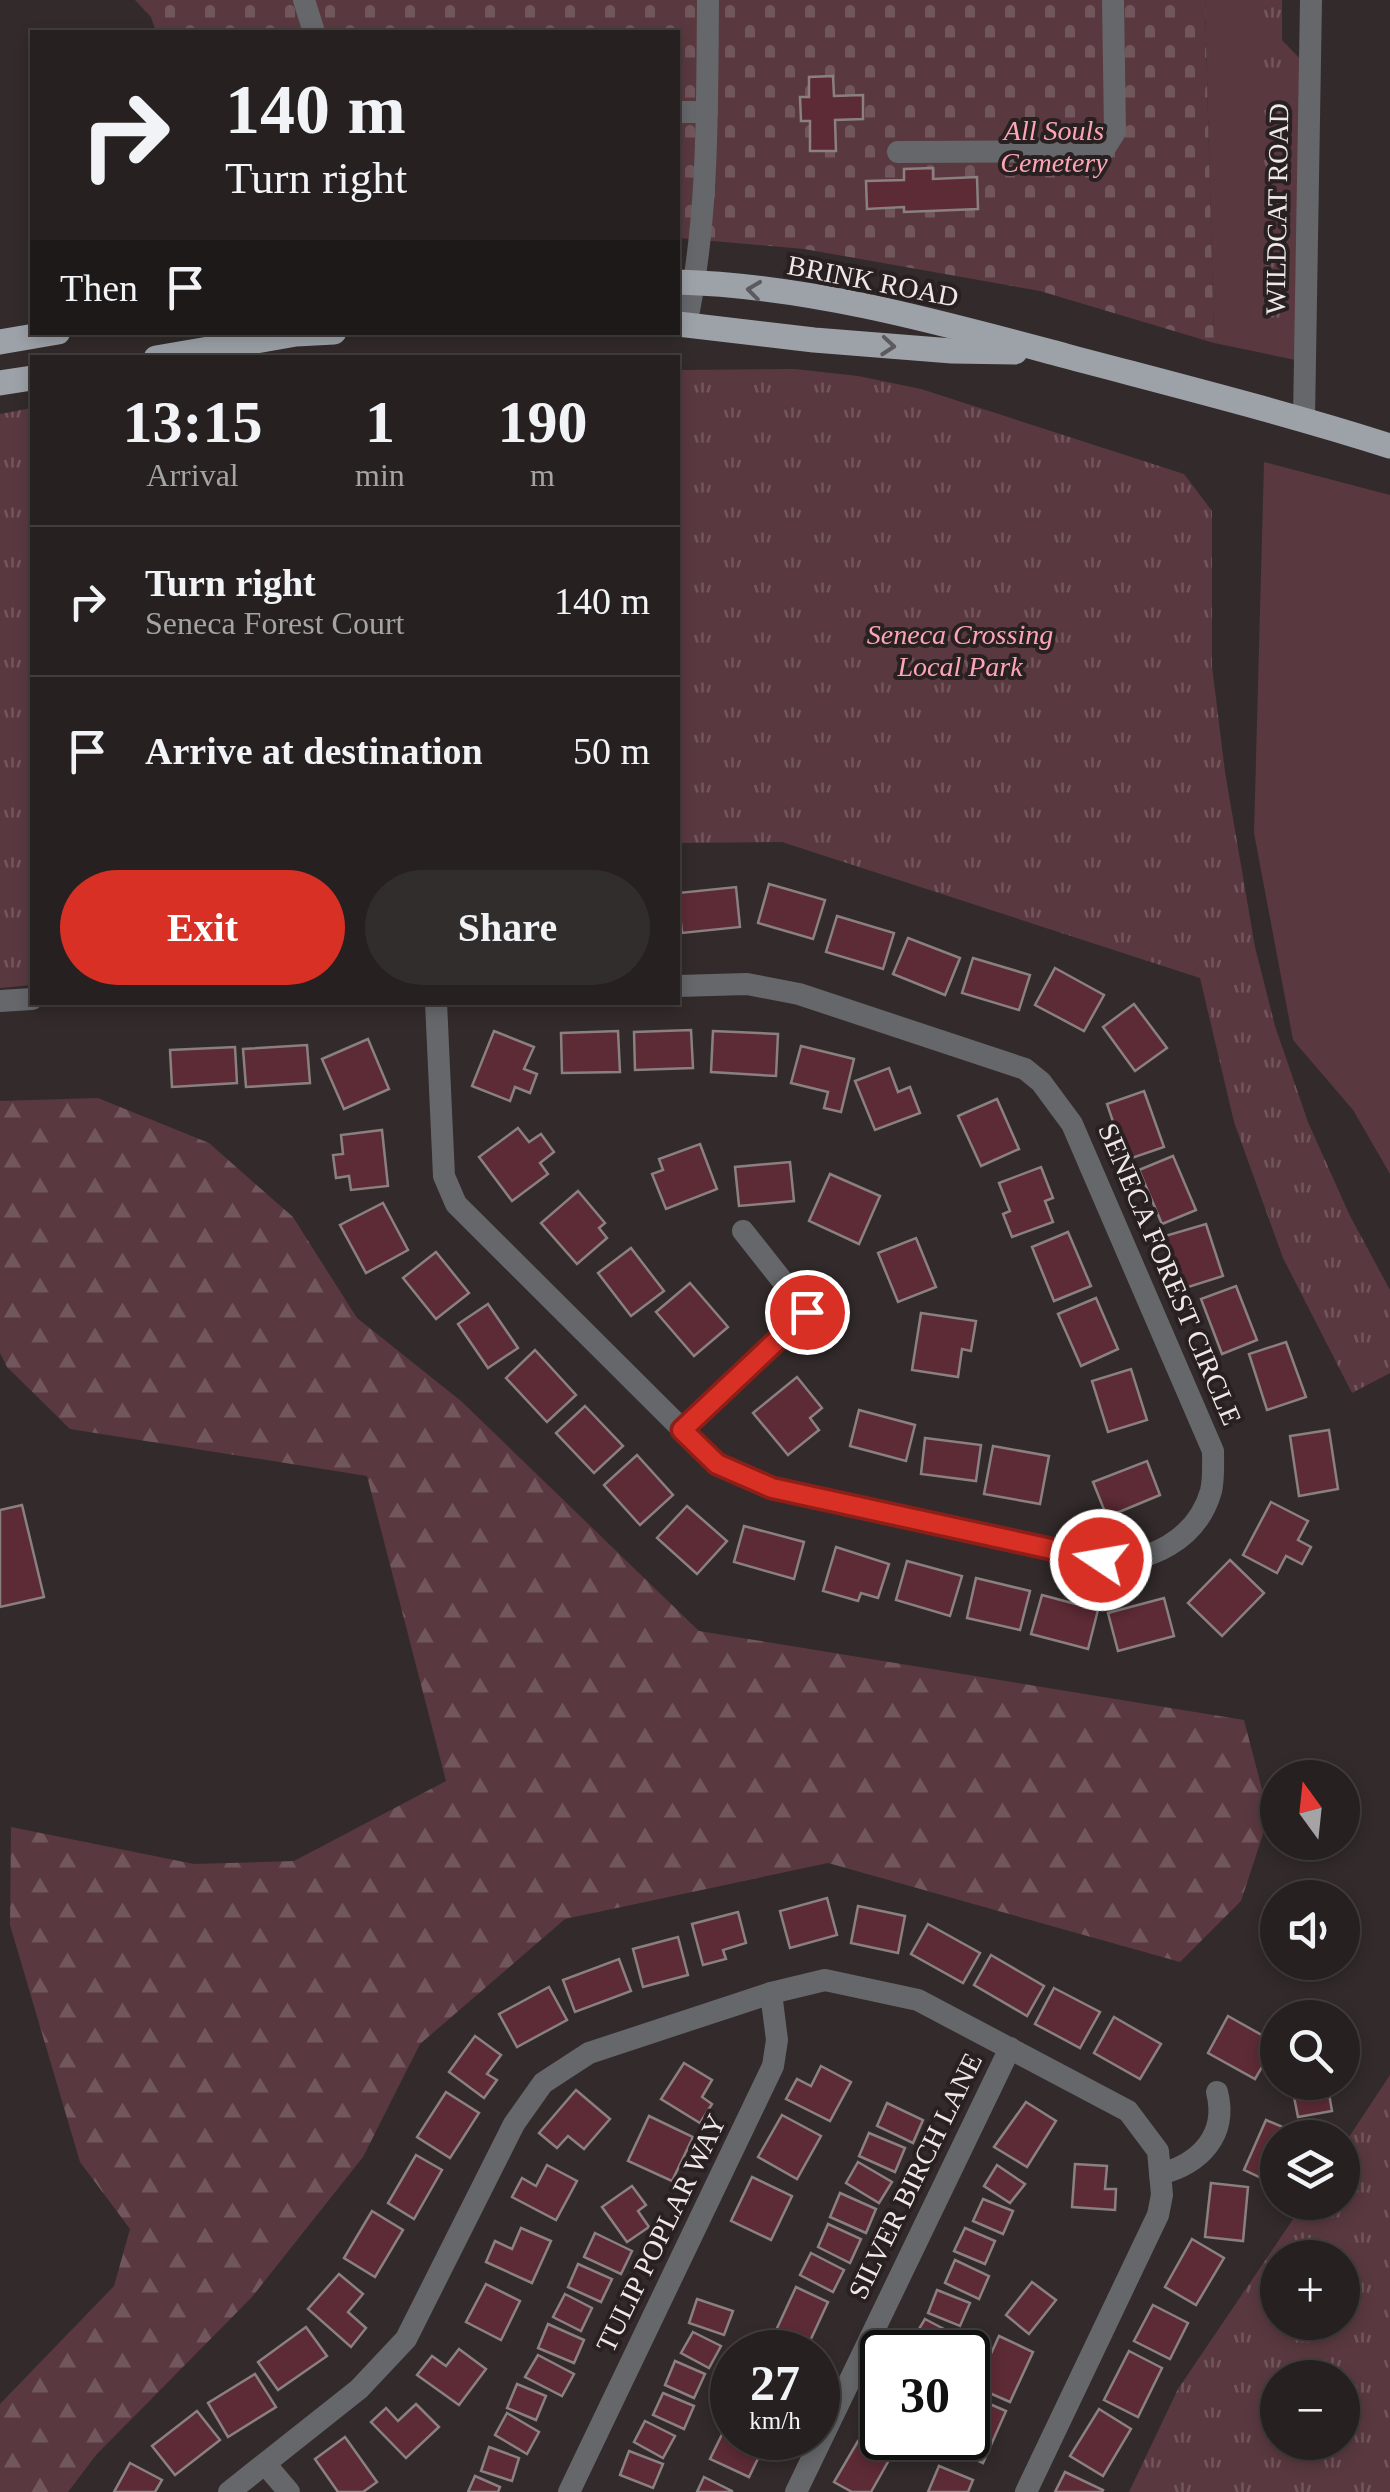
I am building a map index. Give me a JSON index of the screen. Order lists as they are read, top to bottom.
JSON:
{
  "streets": {
    "main road": ["BRINK ROAD"],
    "street": [
      "WILDCAT ROAD",
      "SENECA FOREST CIRCLE",
      "SILVER BIRCH LANE",
      "TULIP POPLAR WAY"
    ]
  },
  "crossings": [
    ["WILDCAT ROAD", "BRINK ROAD"]
  ],
  "parks": ["All Souls Cemetery", "Seneca Crossing Local Park"],
  "north": "top",
  "page": {
    "turn": ["140 m", "Turn right"],
    "then": "Then",
    "eta": [
      "13:15",
      "Arrival",
      "1",
      "min",
      "190",
      "m"
    ],
    "list": [
      {
        "name": "Turn right",
        "note": "Seneca Forest Court",
        "value": "140 m"
      },
      {
        "name": "Arrive at destination",
        "value": "50 m"
      }
    ],
    "buttons": ["Exit", "Share"],
    "map_buttons": ["+", "−"],
    "speed": "27 km/h",
    "limit": "30"
  }
}
